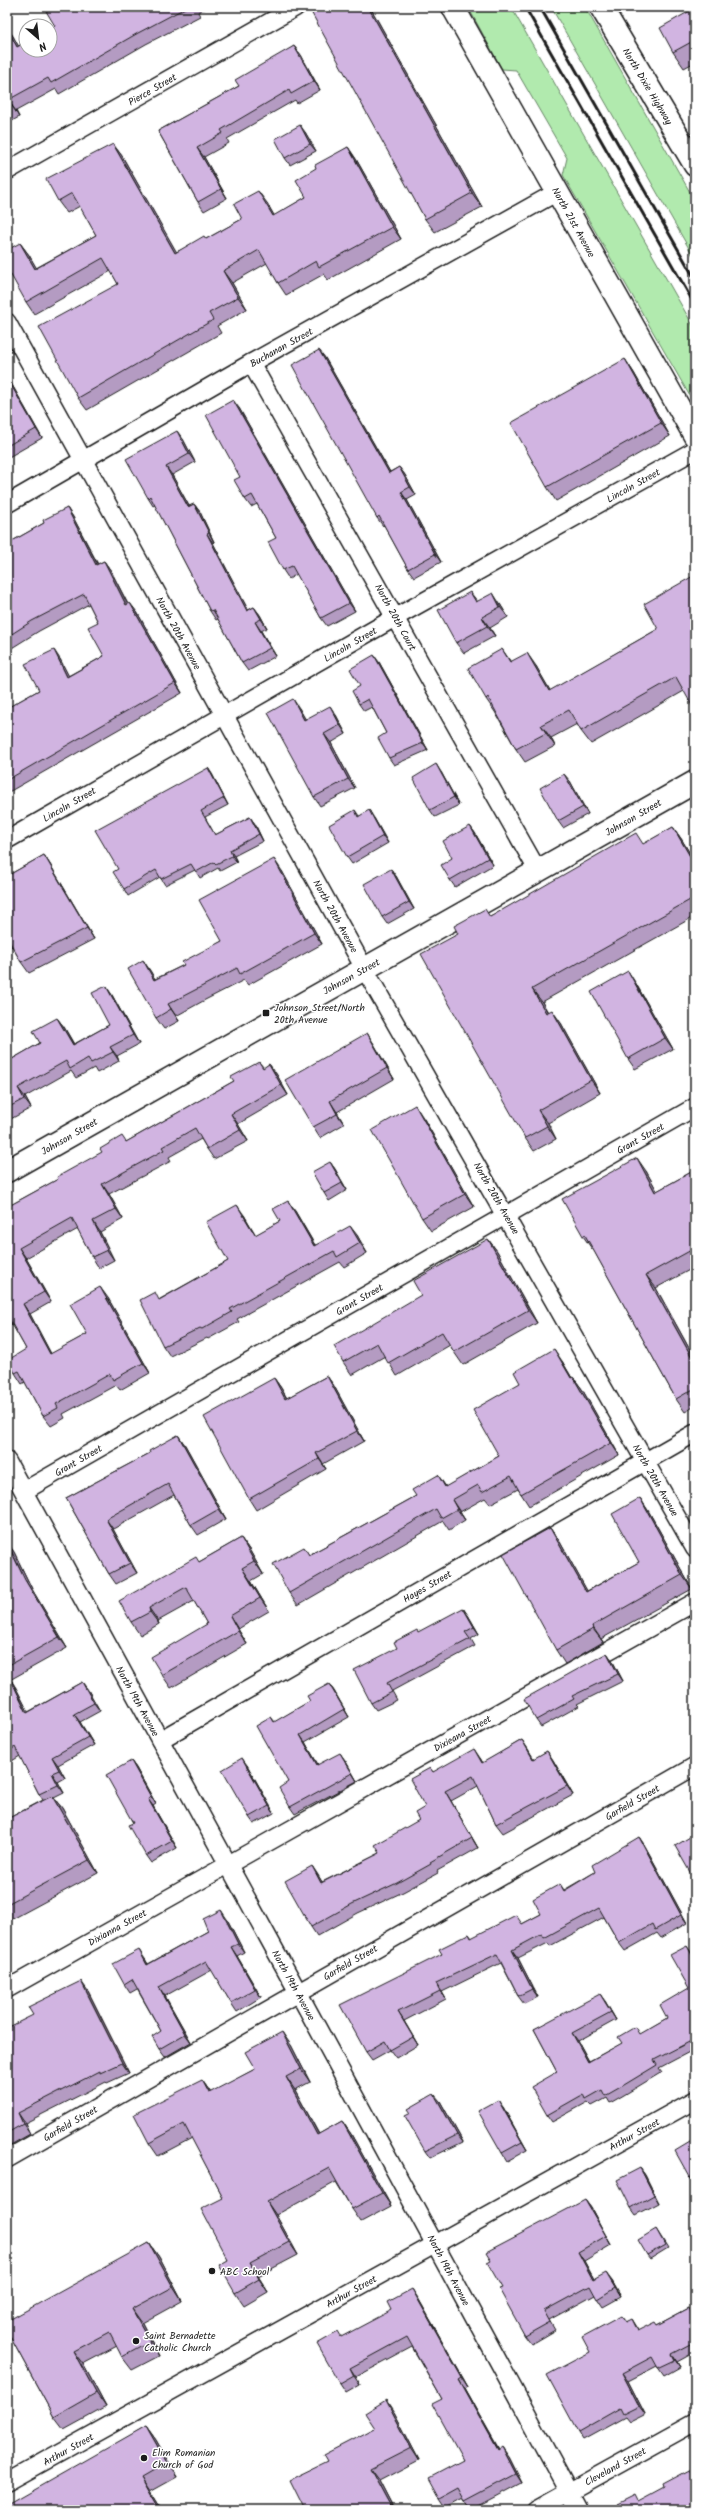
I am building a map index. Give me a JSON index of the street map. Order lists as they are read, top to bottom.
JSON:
{
  "streets": {
    "street": [
      "North Dixie Highway",
      "Pierce Street",
      "North 21st Avenue",
      "Buchanan Street",
      "Lincoln Street",
      "North 20th Court",
      "North 20th Avenue",
      "Johnson Street",
      "Grant Street",
      "Hayes Street",
      "North 19th Avenue",
      "Dixieana Street",
      "Garfield Street",
      "Dixianna Street",
      "Arthur Street",
      "Cleveland Street"
    ]
  },
  "crossings": [
    ["North 21st Avenue", "Buchanan Street"],
    ["Buchanan Street", "North 20th Court"],
    ["Buchanan Street", "North 20th Avenue"],
    ["Lincoln Street", "North 20th Court"],
    ["Lincoln Street", "North 20th Avenue"],
    ["North 20th Court", "Johnson Street"],
    ["North 20th Avenue", "Johnson Street"],
    ["North 20th Avenue", "Grant Street"],
    ["North 20th Avenue", "Hayes Street"],
    ["Grant Street", "North 19th Avenue"],
    ["Hayes Street", "North 19th Avenue"],
    ["North 19th Avenue", "Dixieana Street"],
    ["North 19th Avenue", "Garfield Street"],
    ["North 19th Avenue", "Dixianna Street"],
    ["North 19th Avenue", "Arthur Street"],
    ["North 19th Avenue", "Cleveland Street"],
    ["Dixieana Street", "Dixianna Street"]
  ],
  "places": {
    "transit": ["Johnson Street/North 20th Avenue"],
    "other": ["ABC School", "Saint Bernadette Catholic Church", "Elim Romanian Church of God"]
  },
  "north": "bottom right"
}
